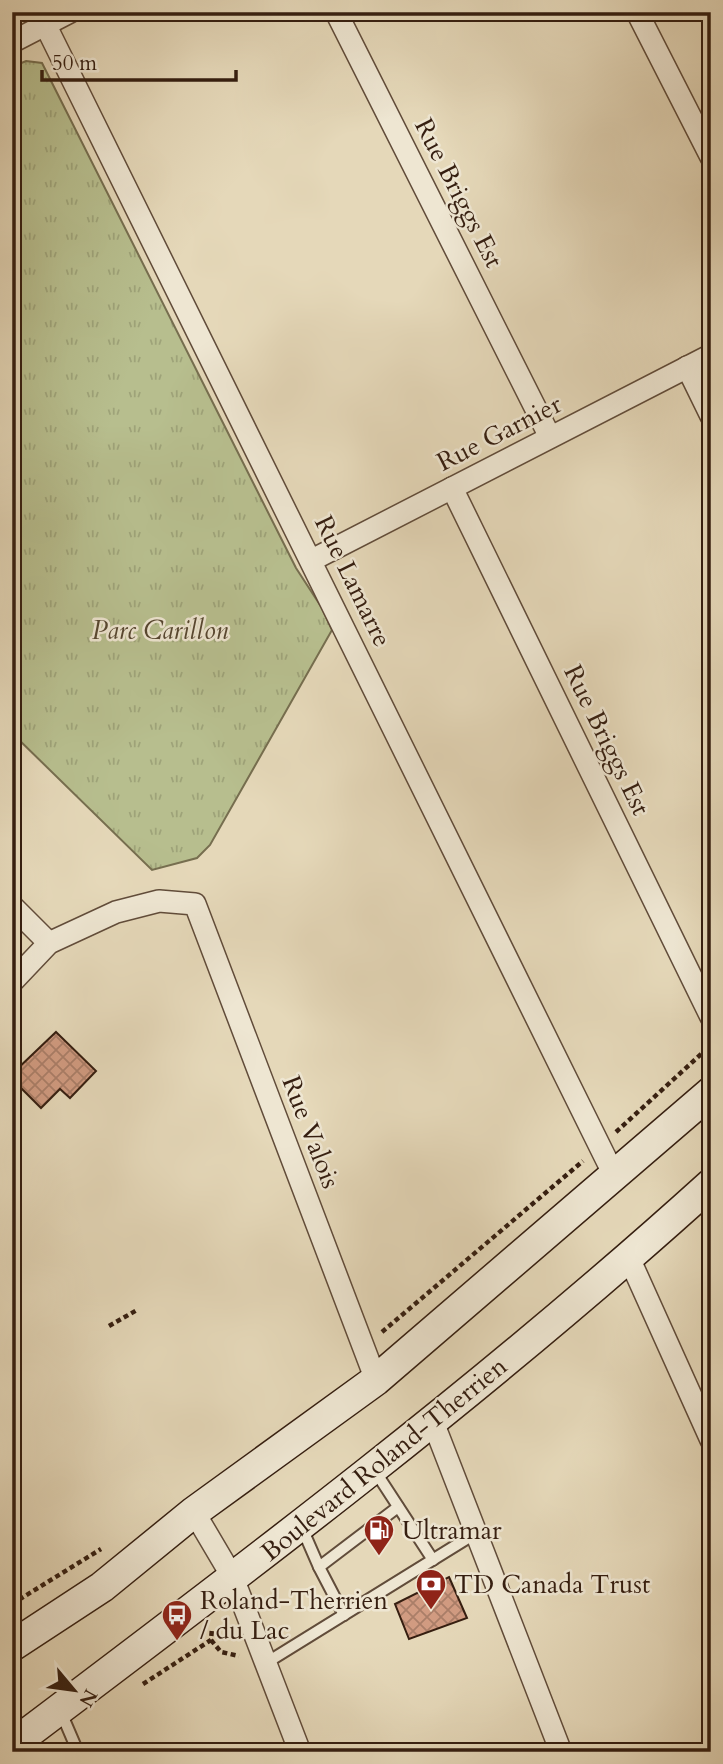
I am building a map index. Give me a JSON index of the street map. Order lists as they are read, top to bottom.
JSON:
{
  "streets": {
    "main road": ["Boulevard Roland-Therrien"],
    "street": [
      "Rue Briggs Est",
      "Rue Garnier",
      "Rue Lamarre",
      "Rue Valois"
    ]
  },
  "crossings": [
    ["Rue Briggs Est", "Rue Garnier"],
    ["Rue Garnier", "Rue Lamarre"]
  ],
  "parks": ["Parc Carillon"],
  "places": {
    "fuel station": ["Ultramar"],
    "bank": ["TD Canada Trust"],
    "bus stop": ["Roland-Therrien / du Lac"]
  },
  "scale_bar": "50 m",
  "north": "bottom right"
}
